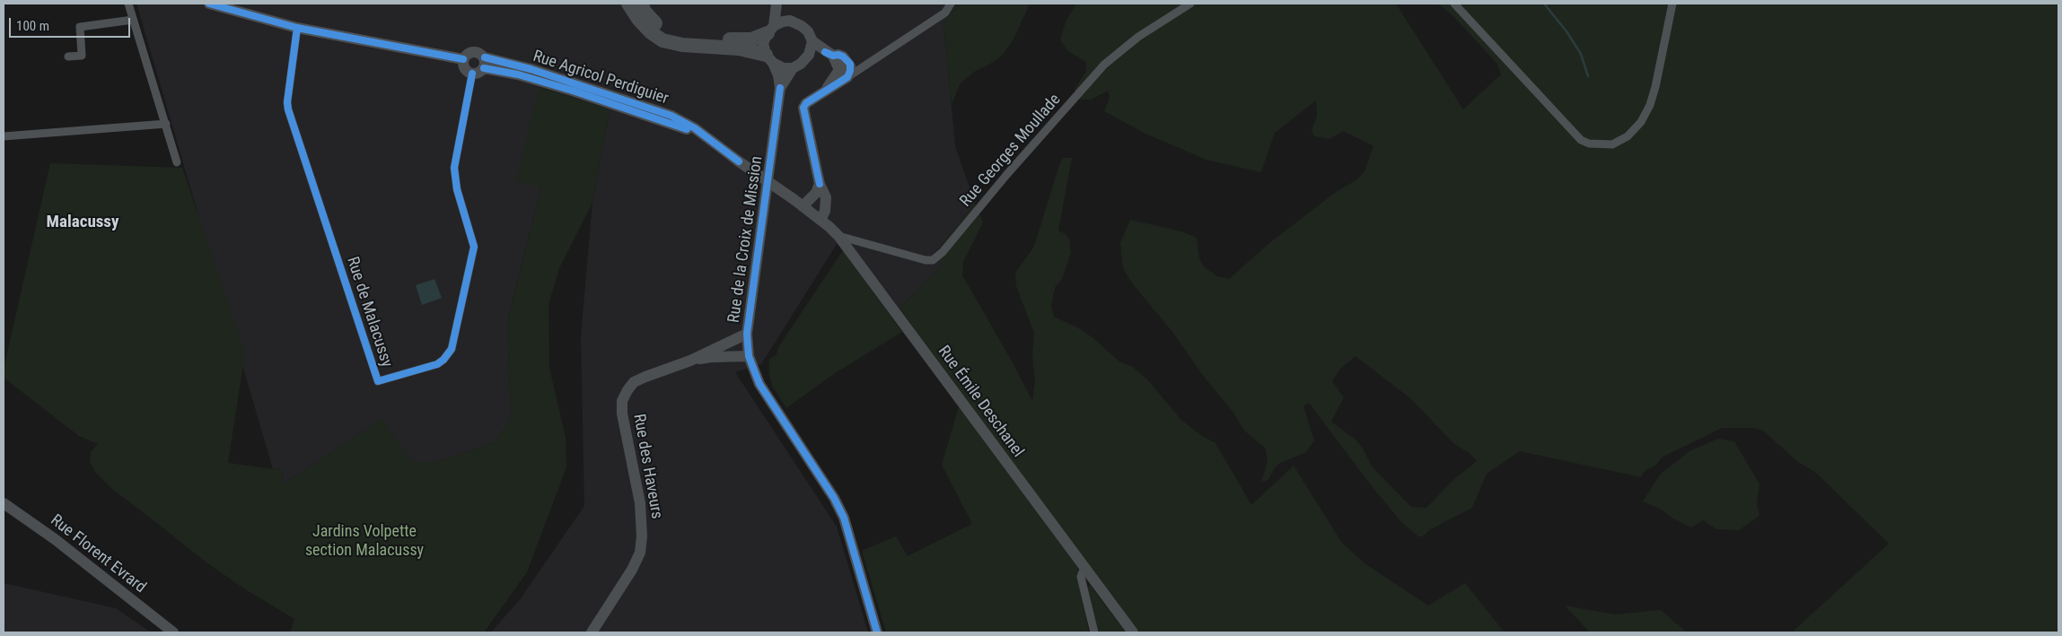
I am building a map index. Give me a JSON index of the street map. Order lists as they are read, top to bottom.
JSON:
{
  "streets": {
    "main road": [
      "Rue Agricol Perdiguier",
      "Rue de la Croix de Mission",
      "Rue Émile Deschanel",
      "Rue des Haveurs",
      "Rue Florent Evrard"
    ],
    "street": ["Rue Georges Moullade", "Rue de Malacussy"]
  },
  "crossings": [
    ["Rue Agricol Perdiguier", "Rue de Malacussy"],
    ["Rue Agricol Perdiguier", "Rue Émile Deschanel"],
    ["Rue Georges Moullade", "Rue Émile Deschanel"],
    ["Rue de la Croix de Mission", "Rue des Haveurs"]
  ],
  "districts": ["Malacussy"],
  "parks": ["Jardins Volpette section Malacussy"],
  "scale_bar": "100 m"
}
